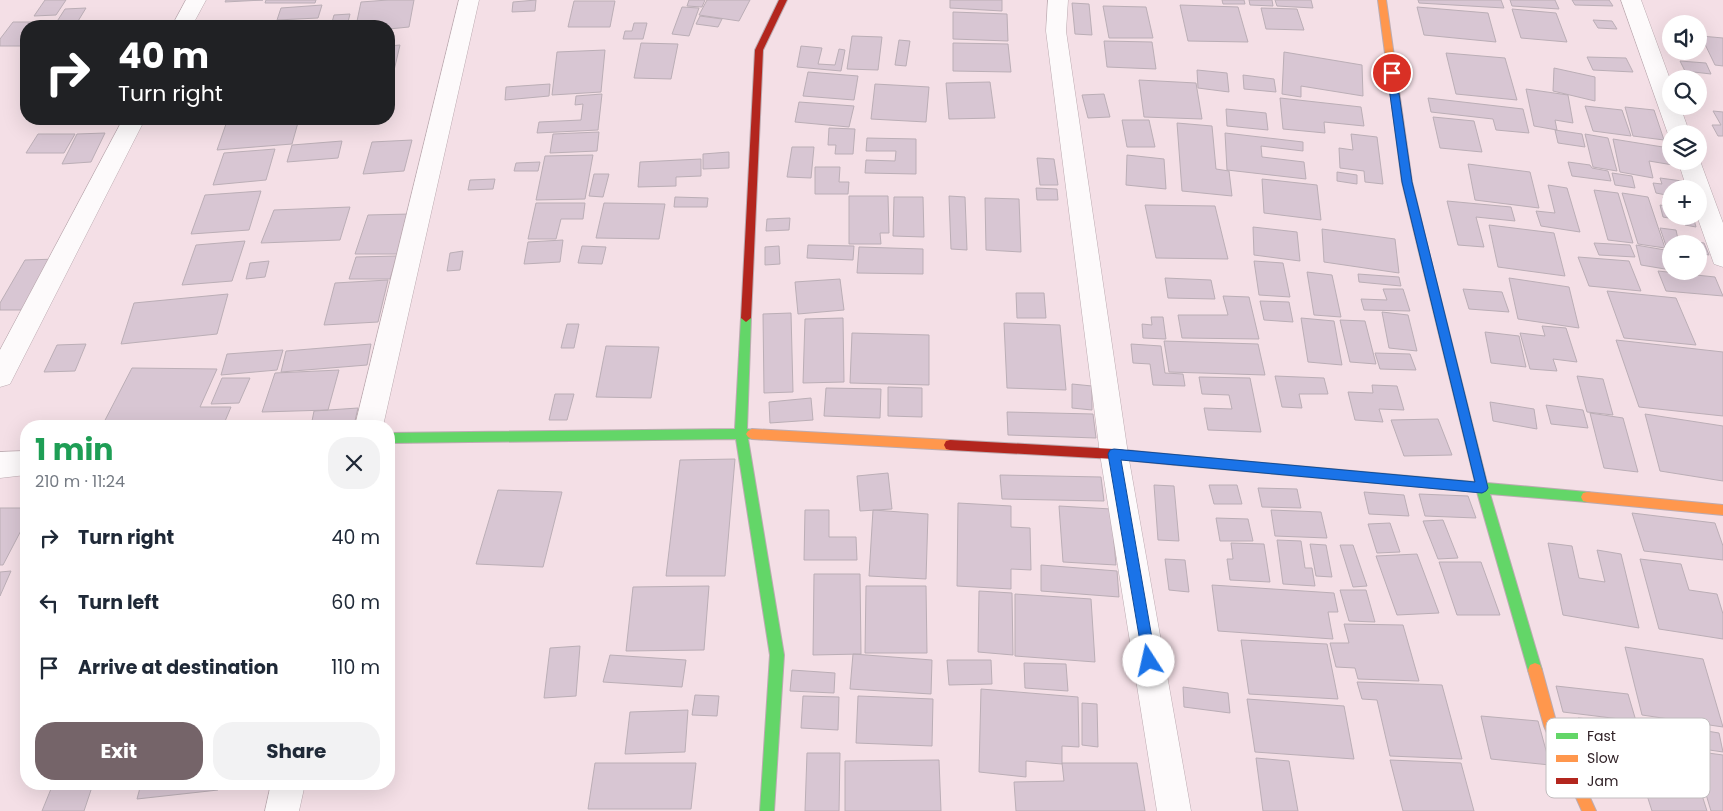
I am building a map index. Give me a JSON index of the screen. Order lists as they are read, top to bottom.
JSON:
{
  "legend": ["Fast", "Slow", "Jam"],
  "page": {
    "map_buttons": ["+", "−"],
    "turn": ["40 m", "Turn right"],
    "heading": ["1 min", "210 m · 11:24"],
    "list": [
      {
        "name": "Turn right",
        "value": "40 m"
      },
      {
        "name": "Turn left",
        "value": "60 m"
      },
      {
        "name": "Arrive at destination",
        "value": "110 m"
      }
    ],
    "buttons": ["Exit", "Share"]
  }
}
